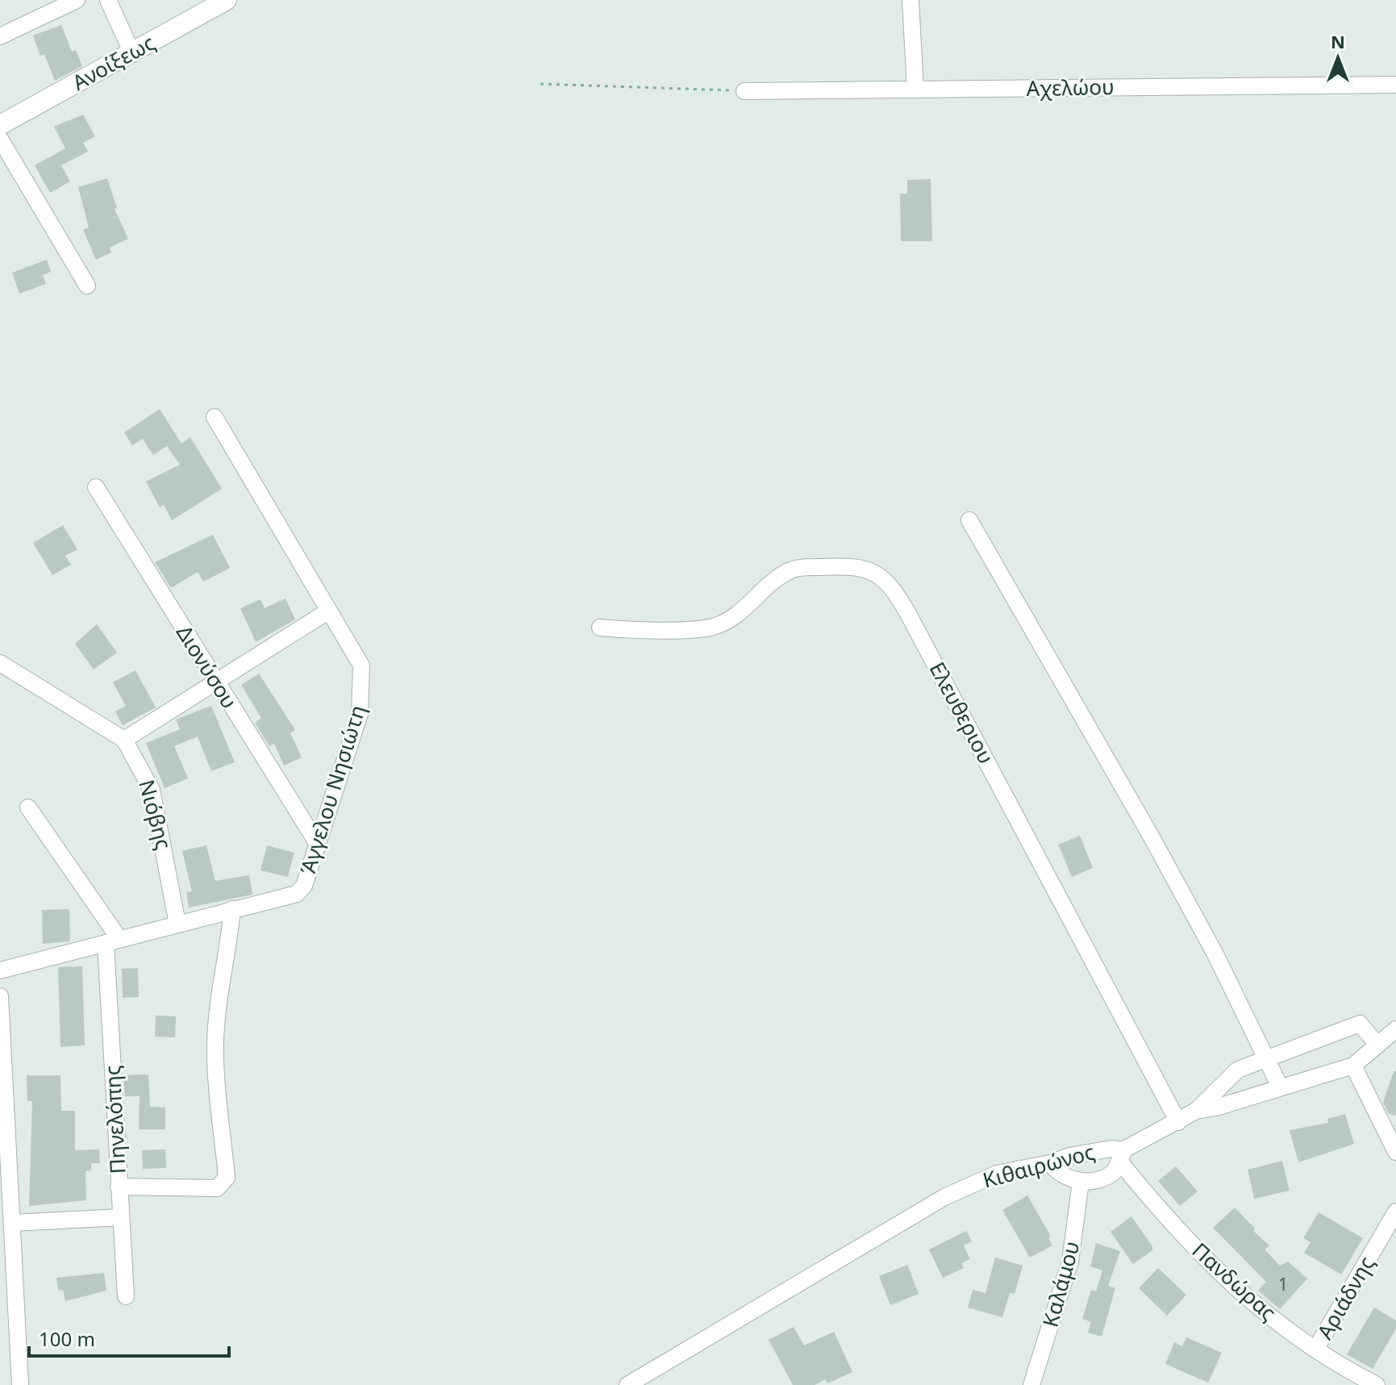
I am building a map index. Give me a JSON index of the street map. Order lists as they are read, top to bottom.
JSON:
{
  "streets": {
    "street": [
      "Ανοίξεως",
      "Αχελώου",
      "Διονύσου",
      "Ελευθεριου",
      "Άγγελου Νησιώτη",
      "Νιόβης",
      "Πηνελόπης",
      "Κιθαιρώνος",
      "Πανδώρας",
      "Καλάμου",
      "Αριάδνης"
    ]
  },
  "crossings": [
    ["Διονύσου", "Άγγελου Νησιώτη"],
    ["Ελευθεριου", "Κιθαιρώνος"],
    ["Άγγελου Νησιώτη", "Νιόβης"],
    ["Άγγελου Νησιώτη", "Πηνελόπης"],
    ["Κιθαιρώνος", "Πανδώρας"],
    ["Πανδώρας", "Αριάδνης"]
  ],
  "house_numbers": ["1"],
  "scale_bar": "100 m",
  "north": "top"
}
